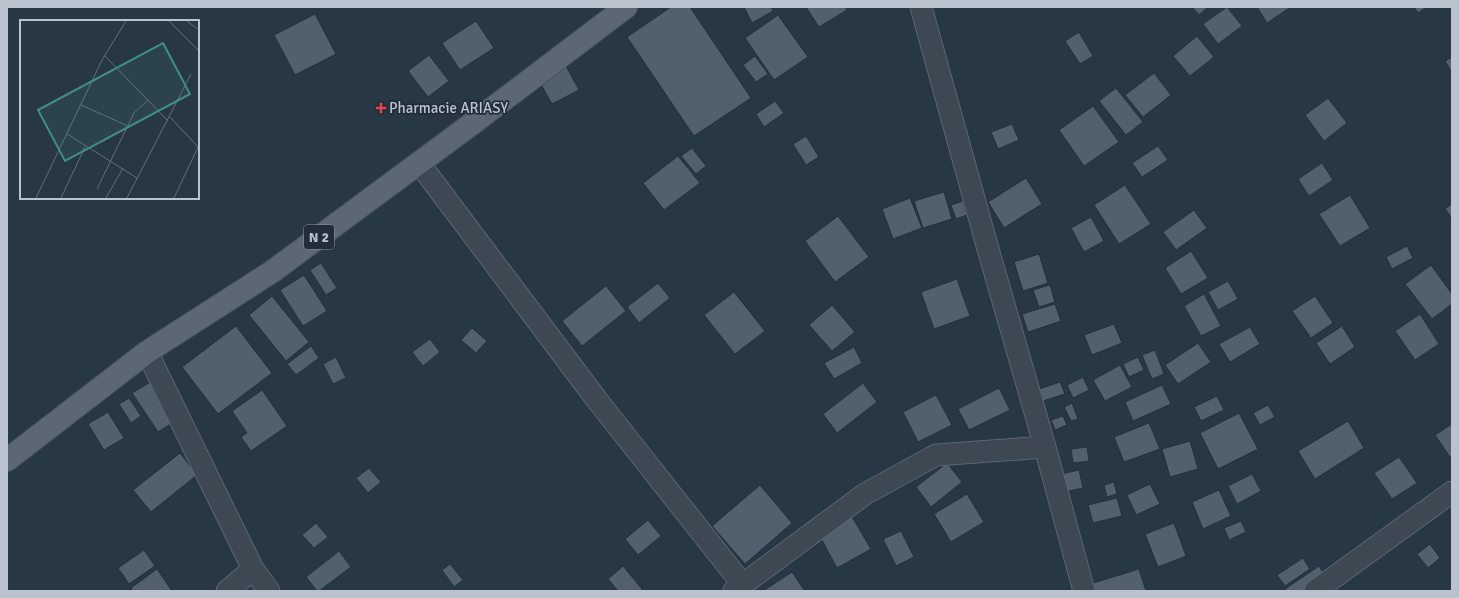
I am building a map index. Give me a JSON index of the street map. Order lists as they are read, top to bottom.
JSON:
{
  "streets": {
    "main road": ["N 2"]
  },
  "places": {
    "health": ["Pharmacie ARIASY"]
  }
}
